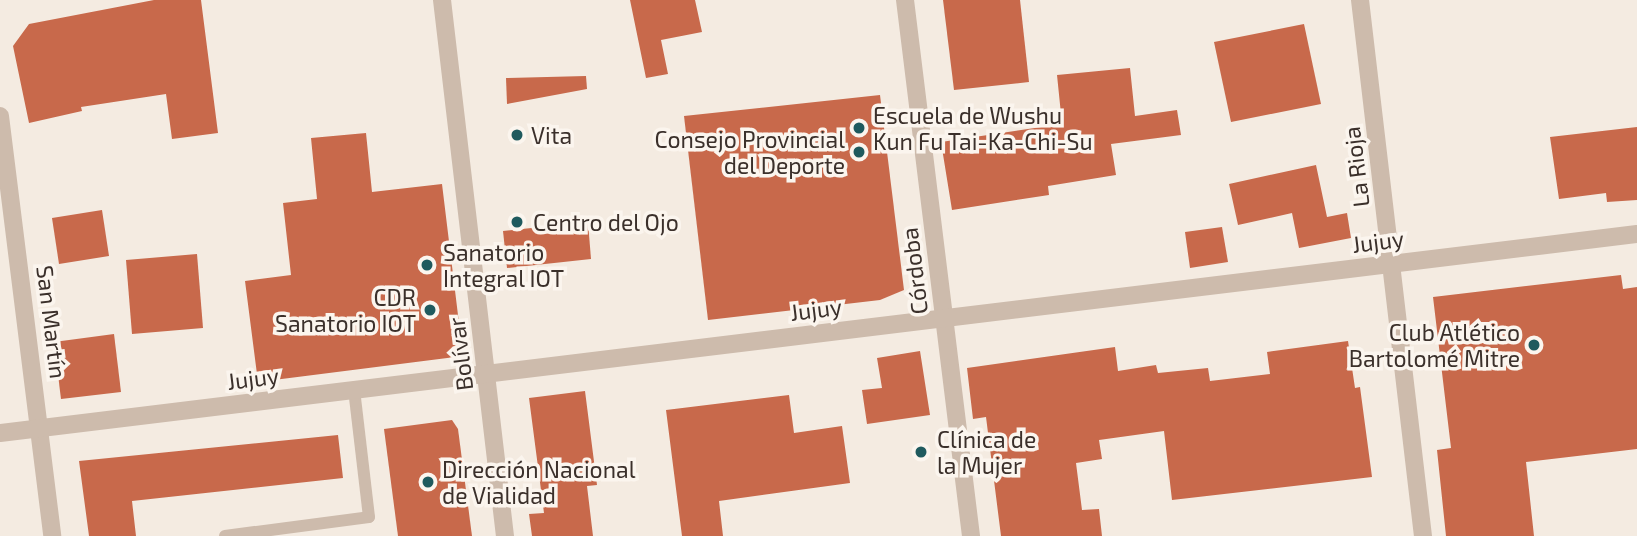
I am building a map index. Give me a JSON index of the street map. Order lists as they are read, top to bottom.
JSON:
{
  "streets": {
    "street": [
      "La Rioja",
      "Jujuy",
      "Córdoba",
      "San Martín",
      "Bolívar"
    ]
  },
  "crossings": [
    ["La Rioja", "Jujuy"],
    ["Jujuy", "Córdoba"],
    ["Jujuy", "San Martín"],
    ["Jujuy", "Bolívar"]
  ],
  "places": [
    "Escuela de Wushu Kun Fu Tai-Ka-Chi-Su",
    "Vita",
    "Consejo Provincial del Deporte",
    "Centro del Ojo",
    "Sanatorio Integral IOT",
    "CDR Sanatorio IOT",
    "Club Atlético Bartolomé Mitre",
    "Clínica de la Mujer",
    "Dirección Nacional de Vialidad"
  ]
}
